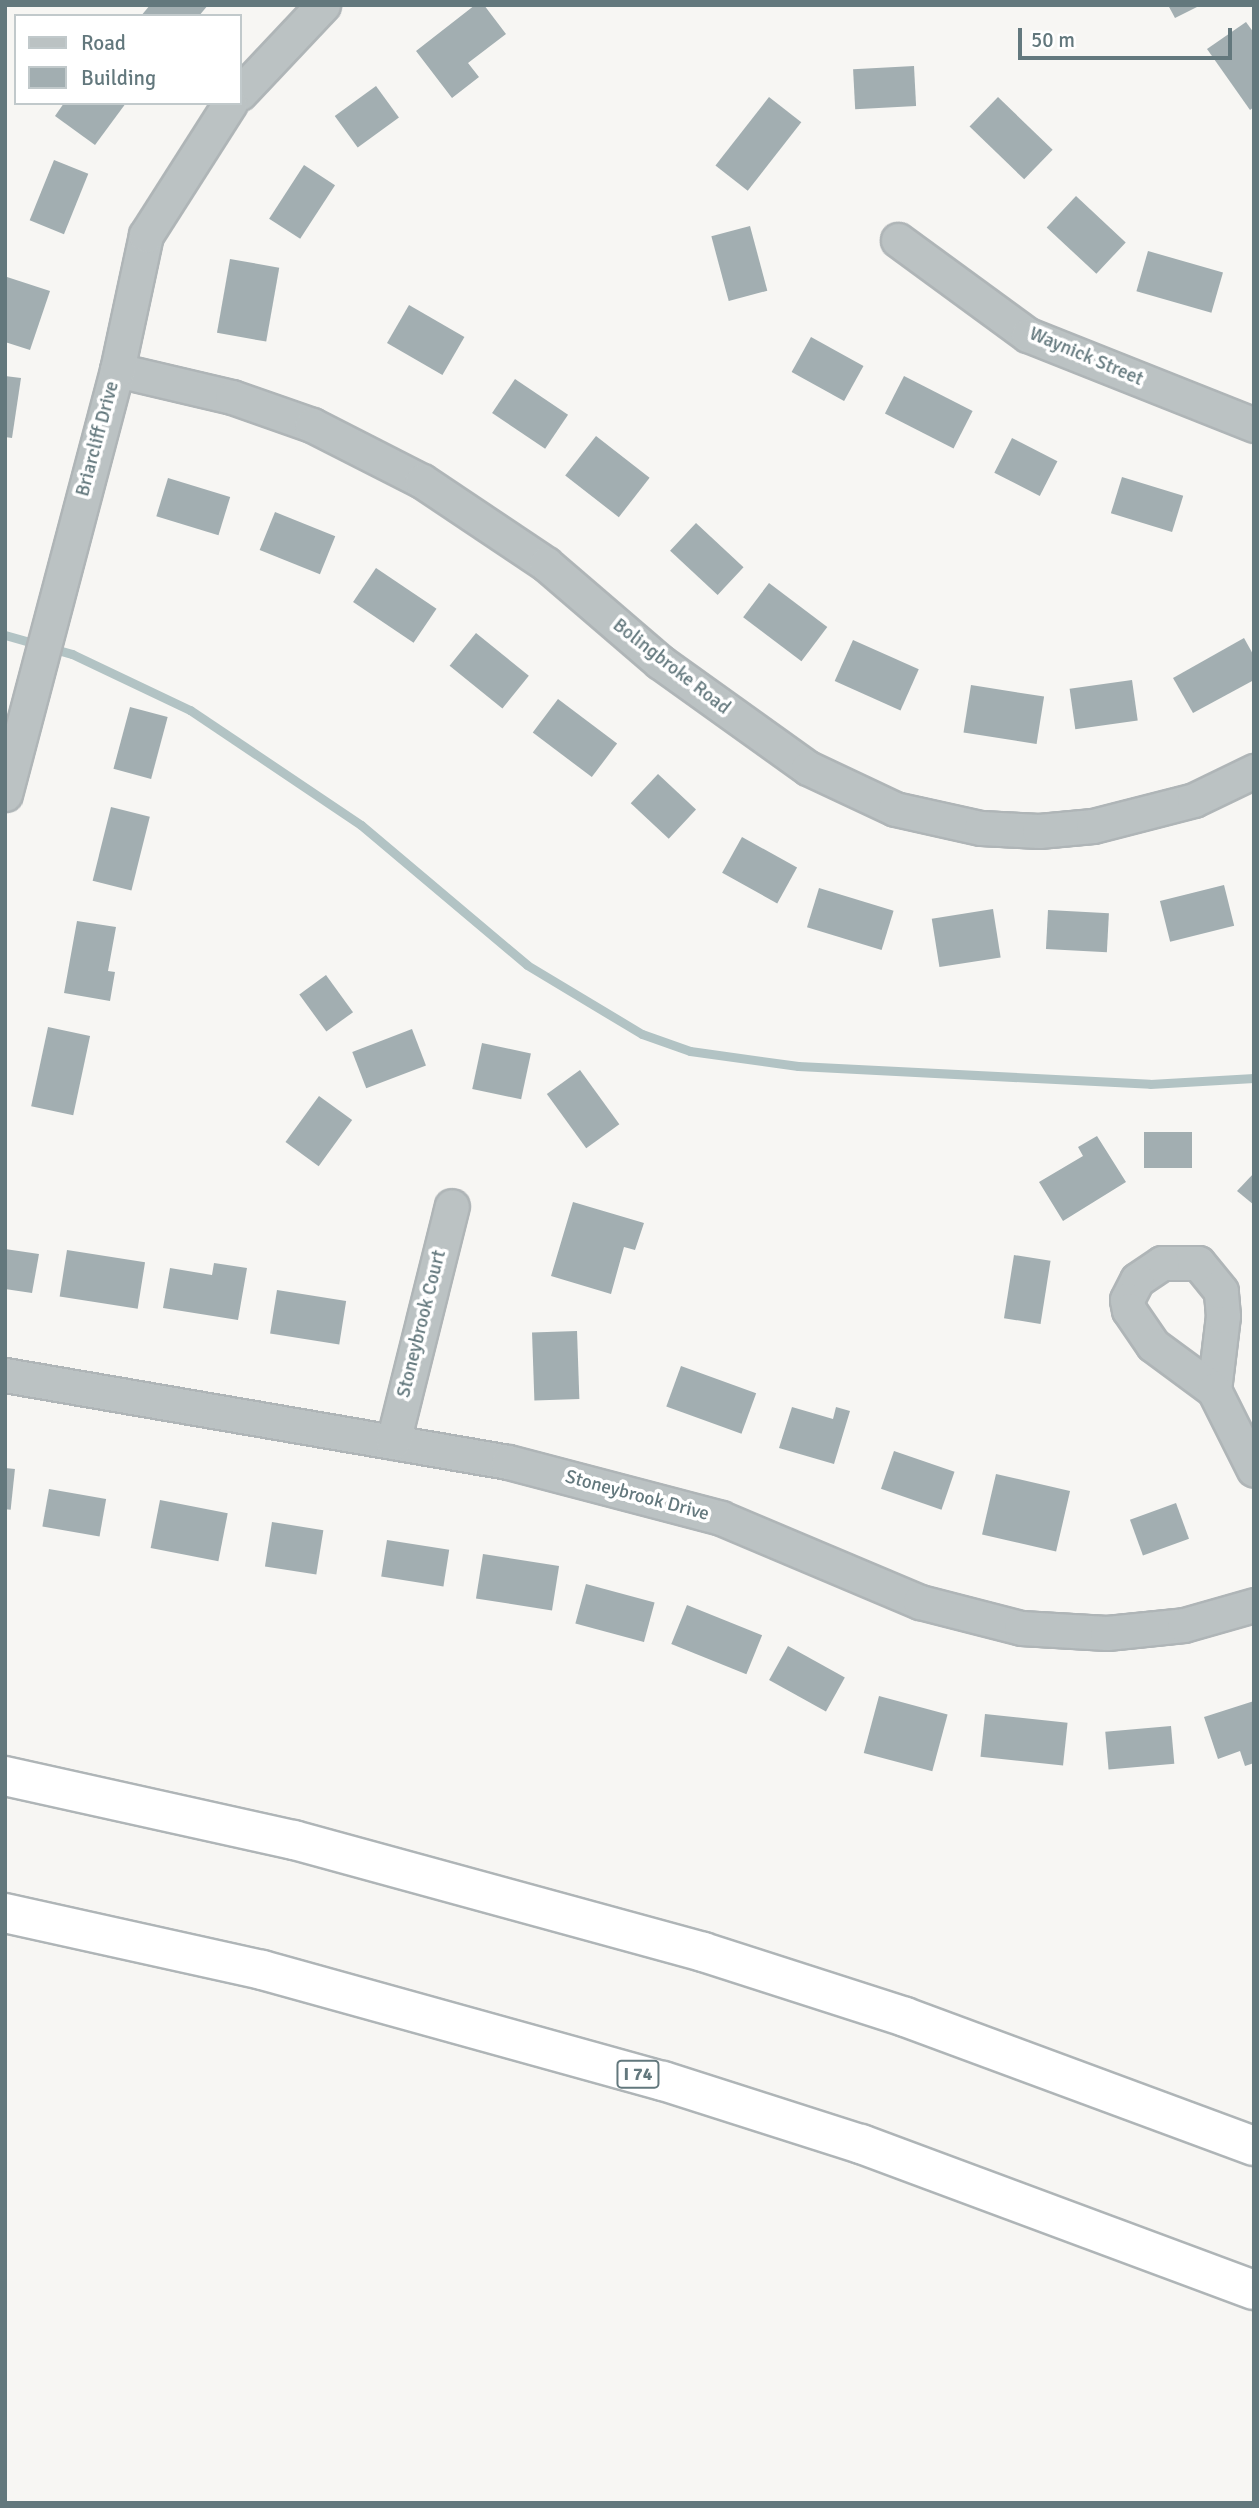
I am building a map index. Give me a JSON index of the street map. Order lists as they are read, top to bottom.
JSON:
{
  "streets": {
    "highway": ["I 74"],
    "street": [
      "Waynick Street",
      "Briarcliff Drive",
      "Bolingbroke Road",
      "Stoneybrook Court",
      "Stoneybrook Drive"
    ]
  },
  "crossings": [
    ["Briarcliff Drive", "Bolingbroke Road"],
    ["Stoneybrook Court", "Stoneybrook Drive"]
  ],
  "legend": ["Road", "Building"],
  "scale_bar": "50 m"
}
